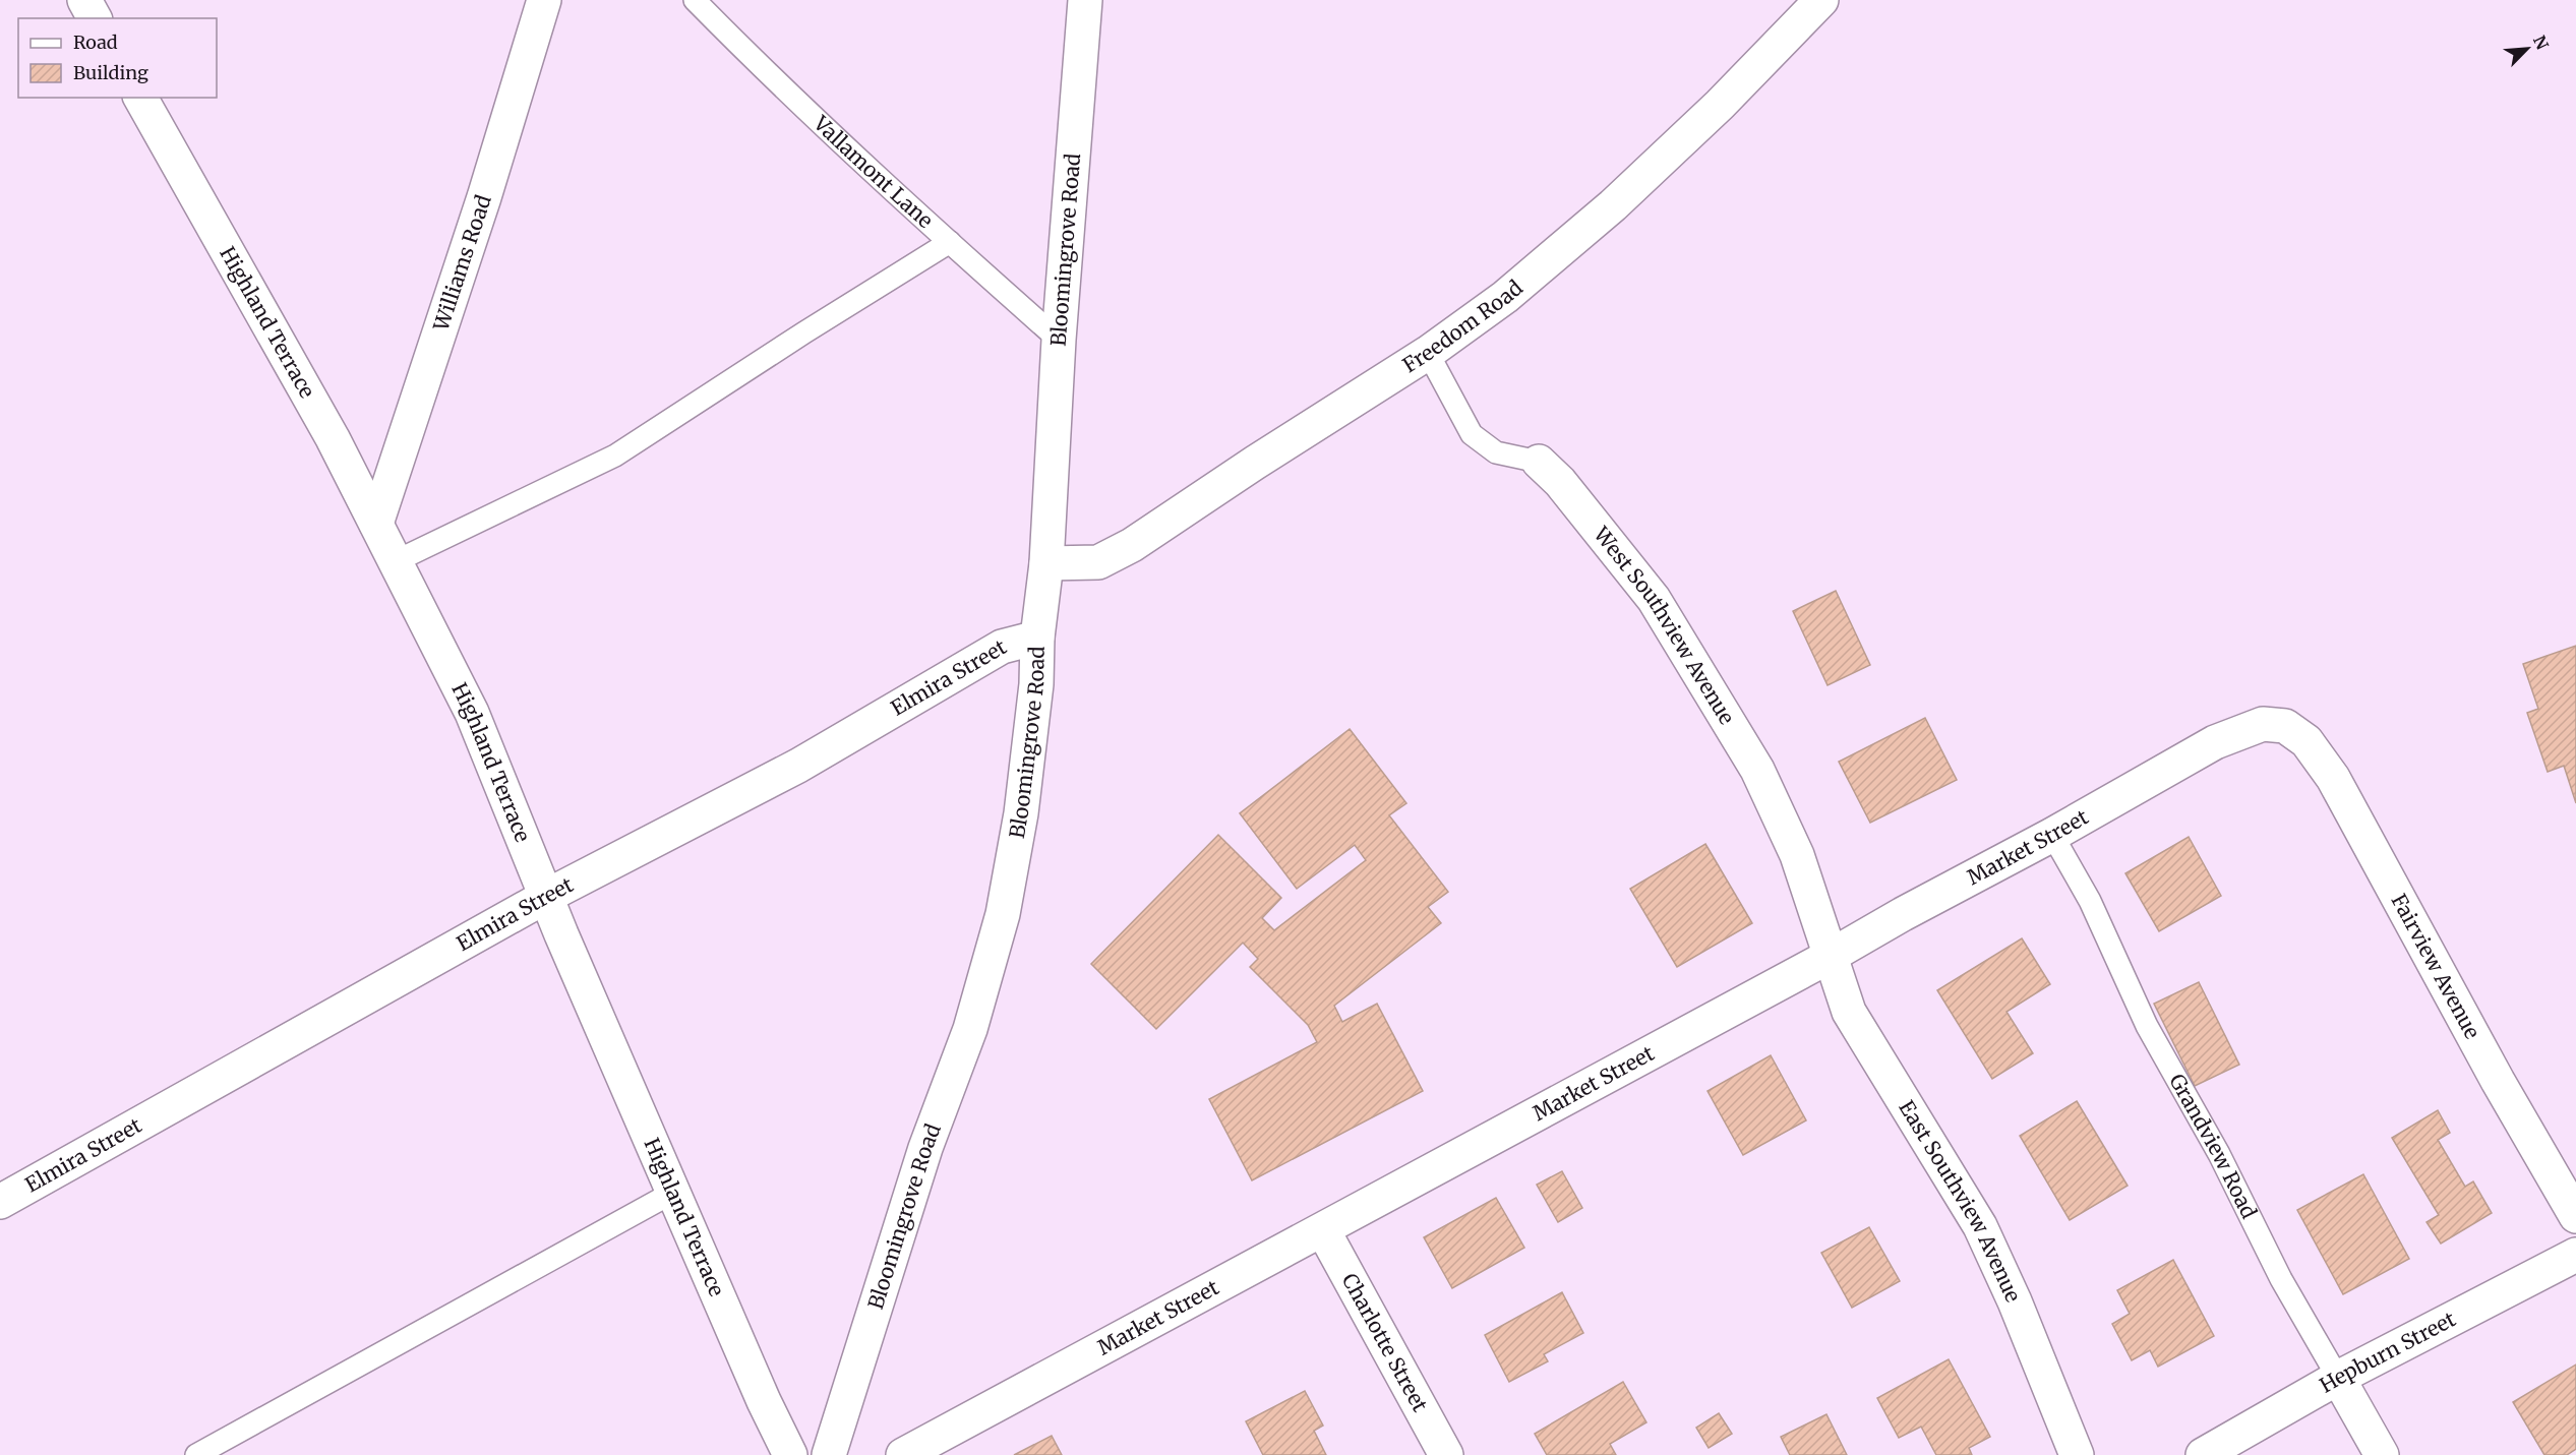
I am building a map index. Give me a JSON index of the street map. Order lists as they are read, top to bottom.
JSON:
{
  "streets": {
    "street": [
      "Bloomingrove Road",
      "Williams Road",
      "Highland Terrace",
      "Freedom Road",
      "West Southview Avenue",
      "Elmira Street",
      "Market Street",
      "Fairview Avenue",
      "Grandview Road",
      "East Southview Avenue",
      "Charlotte Street",
      "Hepburn Street"
    ],
    "lane": ["Vallamont Lane"]
  },
  "crossings": [
    ["Vallamont Lane", "Bloomingrove Road"],
    ["Bloomingrove Road", "Freedom Road"],
    ["Bloomingrove Road", "Elmira Street"],
    ["Williams Road", "Highland Terrace"],
    ["Highland Terrace", "Elmira Street"],
    ["Freedom Road", "West Southview Avenue"],
    ["West Southview Avenue", "Market Street"],
    ["West Southview Avenue", "East Southview Avenue"],
    ["Market Street", "Fairview Avenue"],
    ["Market Street", "Grandview Road"],
    ["Market Street", "East Southview Avenue"],
    ["Market Street", "Charlotte Street"],
    ["Grandview Road", "Hepburn Street"]
  ],
  "legend": ["Road", "Building"],
  "north": "top right"
}
